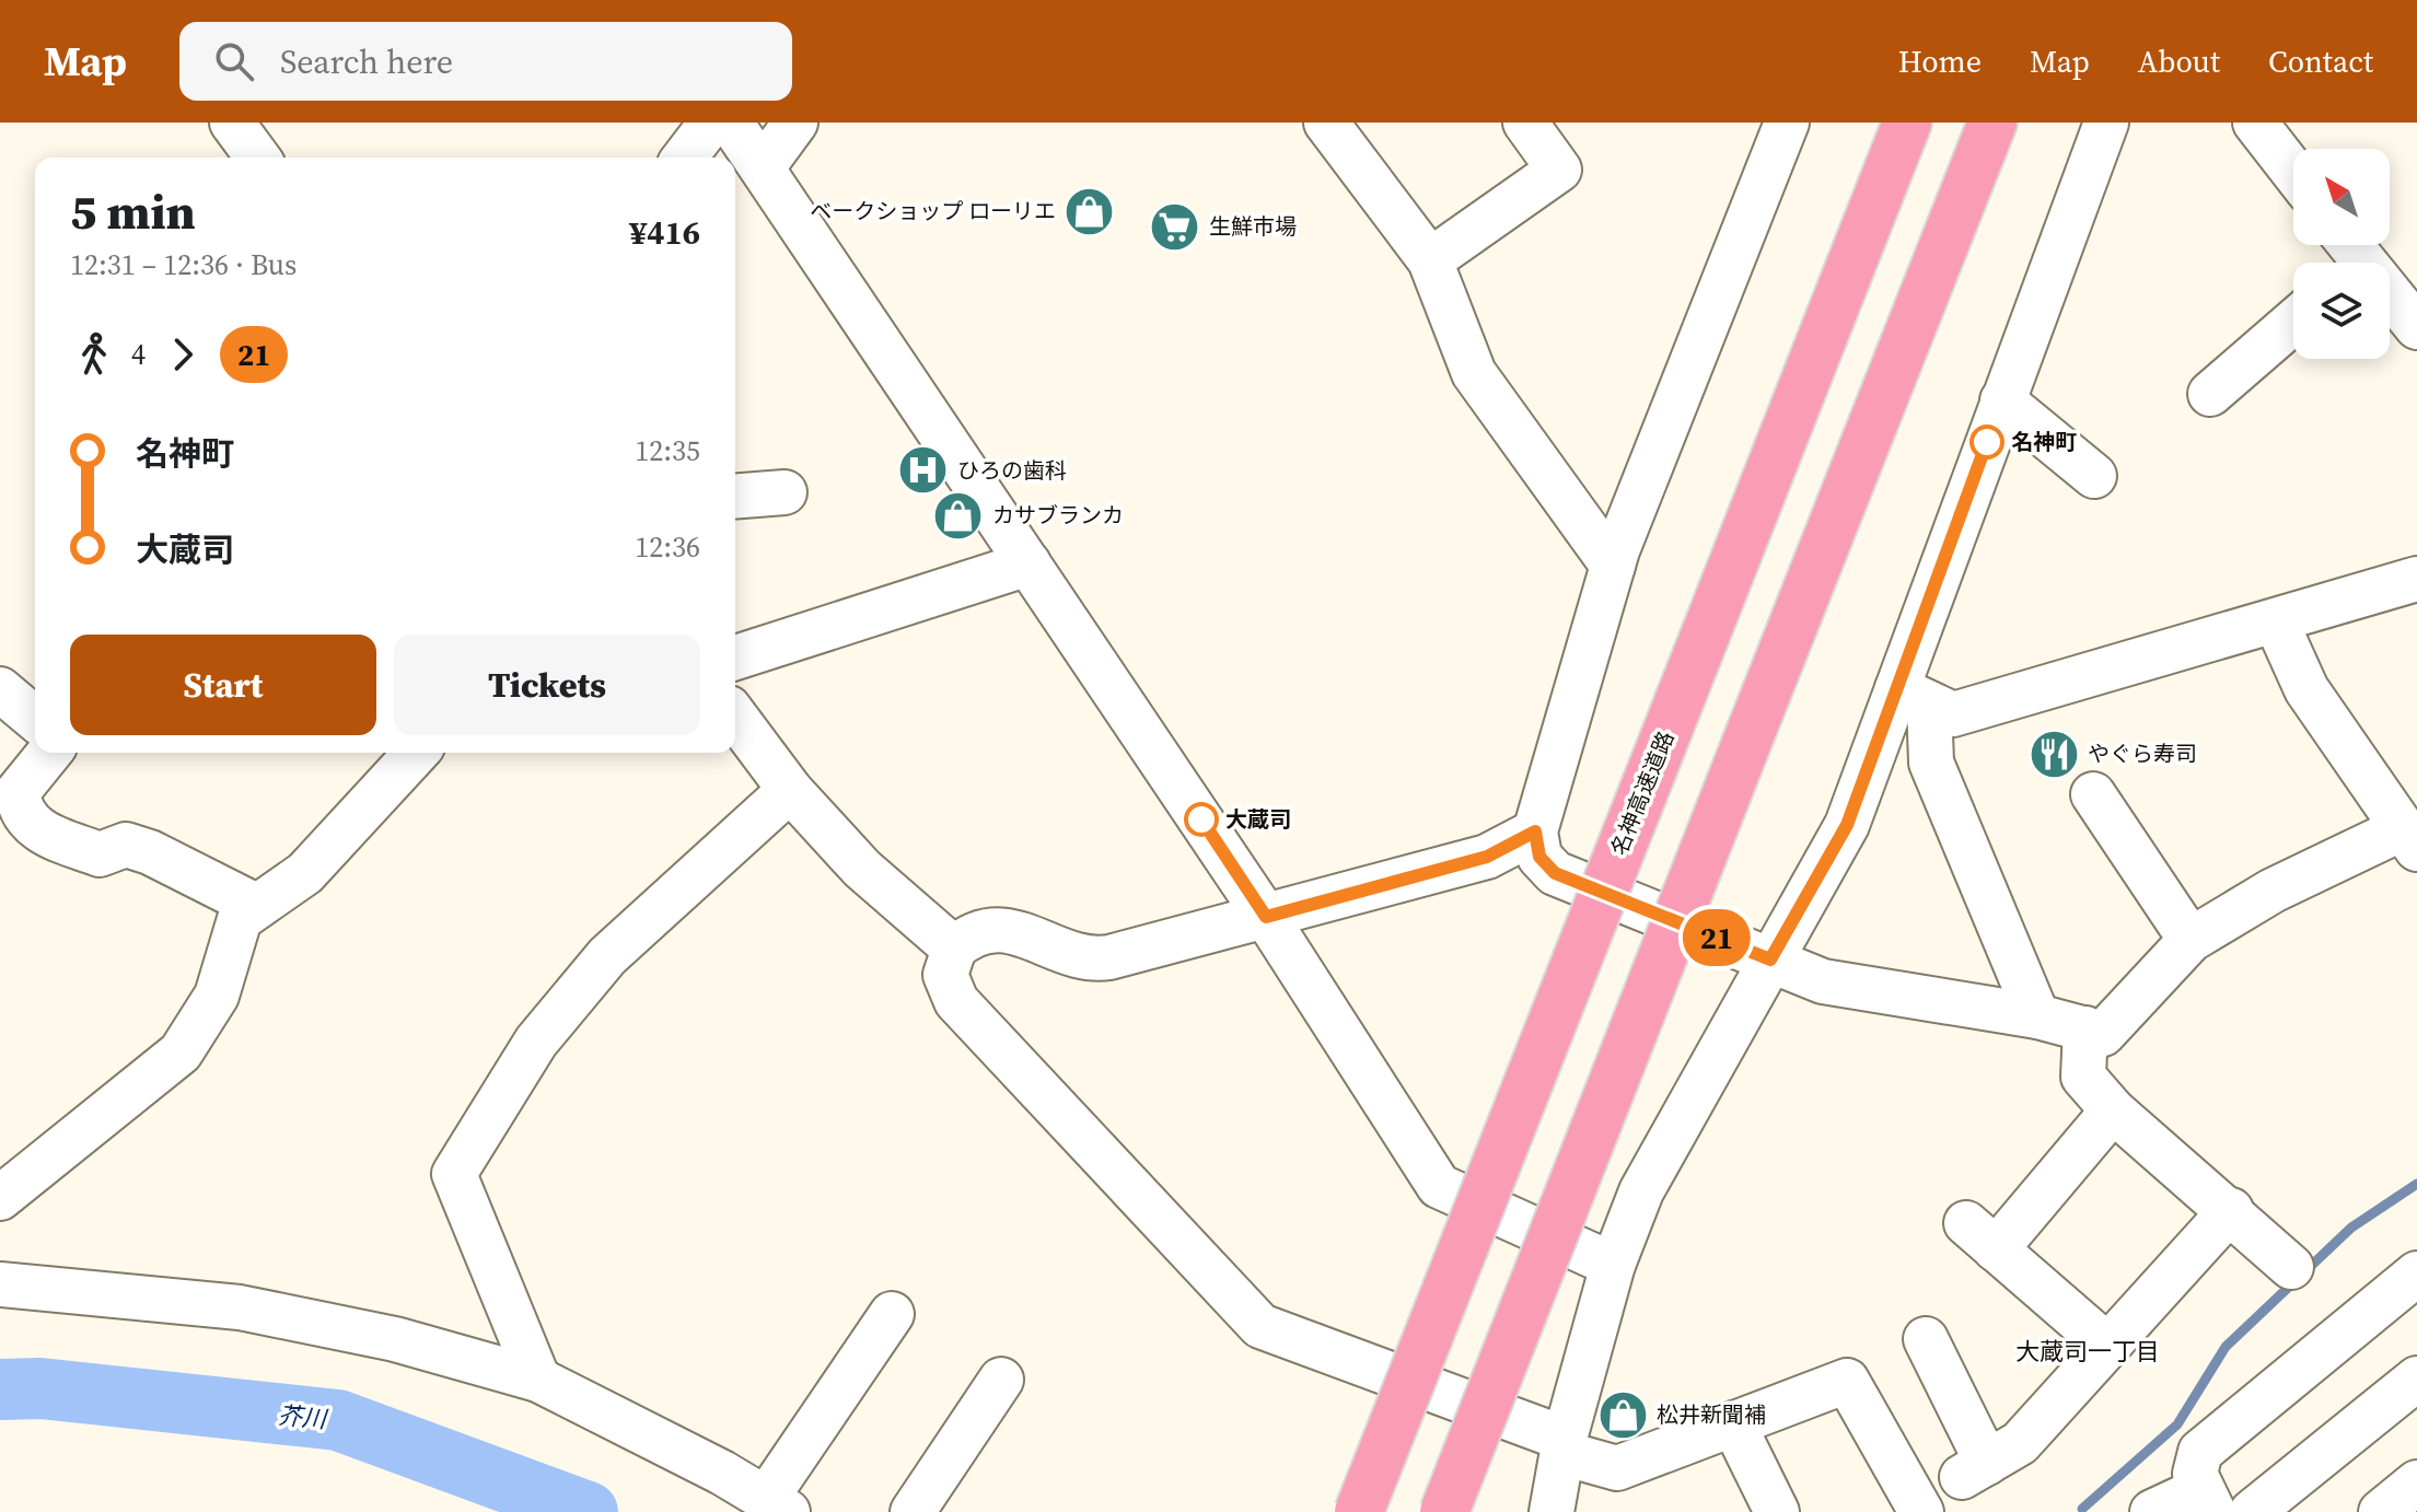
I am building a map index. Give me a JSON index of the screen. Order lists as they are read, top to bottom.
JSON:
{
  "streets": {
    "highway": ["名神高速道路"]
  },
  "districts": ["大蔵司一丁目"],
  "water": ["芥川"],
  "places": {
    "shop": ["ベークショップ ローリエ", "カサブランカ", "松井新聞補"],
    "supermarket": ["生鮮市場"],
    "other": ["名神町", "大蔵司"],
    "hospital": ["ひろの歯科"],
    "restaurant": ["やぐら寿司"]
  },
  "lines": ["bus line 21"],
  "north": "top left",
  "page": {
    "header": "Map",
    "search": "Search here",
    "nav": [
      "Home",
      "Map",
      "About",
      "Contact"
    ],
    "on_map": "21",
    "heading": ["5 min", "12:31 – 12:36 · Bus", "¥416"],
    "legs": ["4", "21"],
    "list": [
      {
        "name": "名神町",
        "value": "12:35"
      },
      {
        "name": "大蔵司",
        "value": "12:36"
      }
    ],
    "buttons": ["Start", "Tickets"]
  }
}
